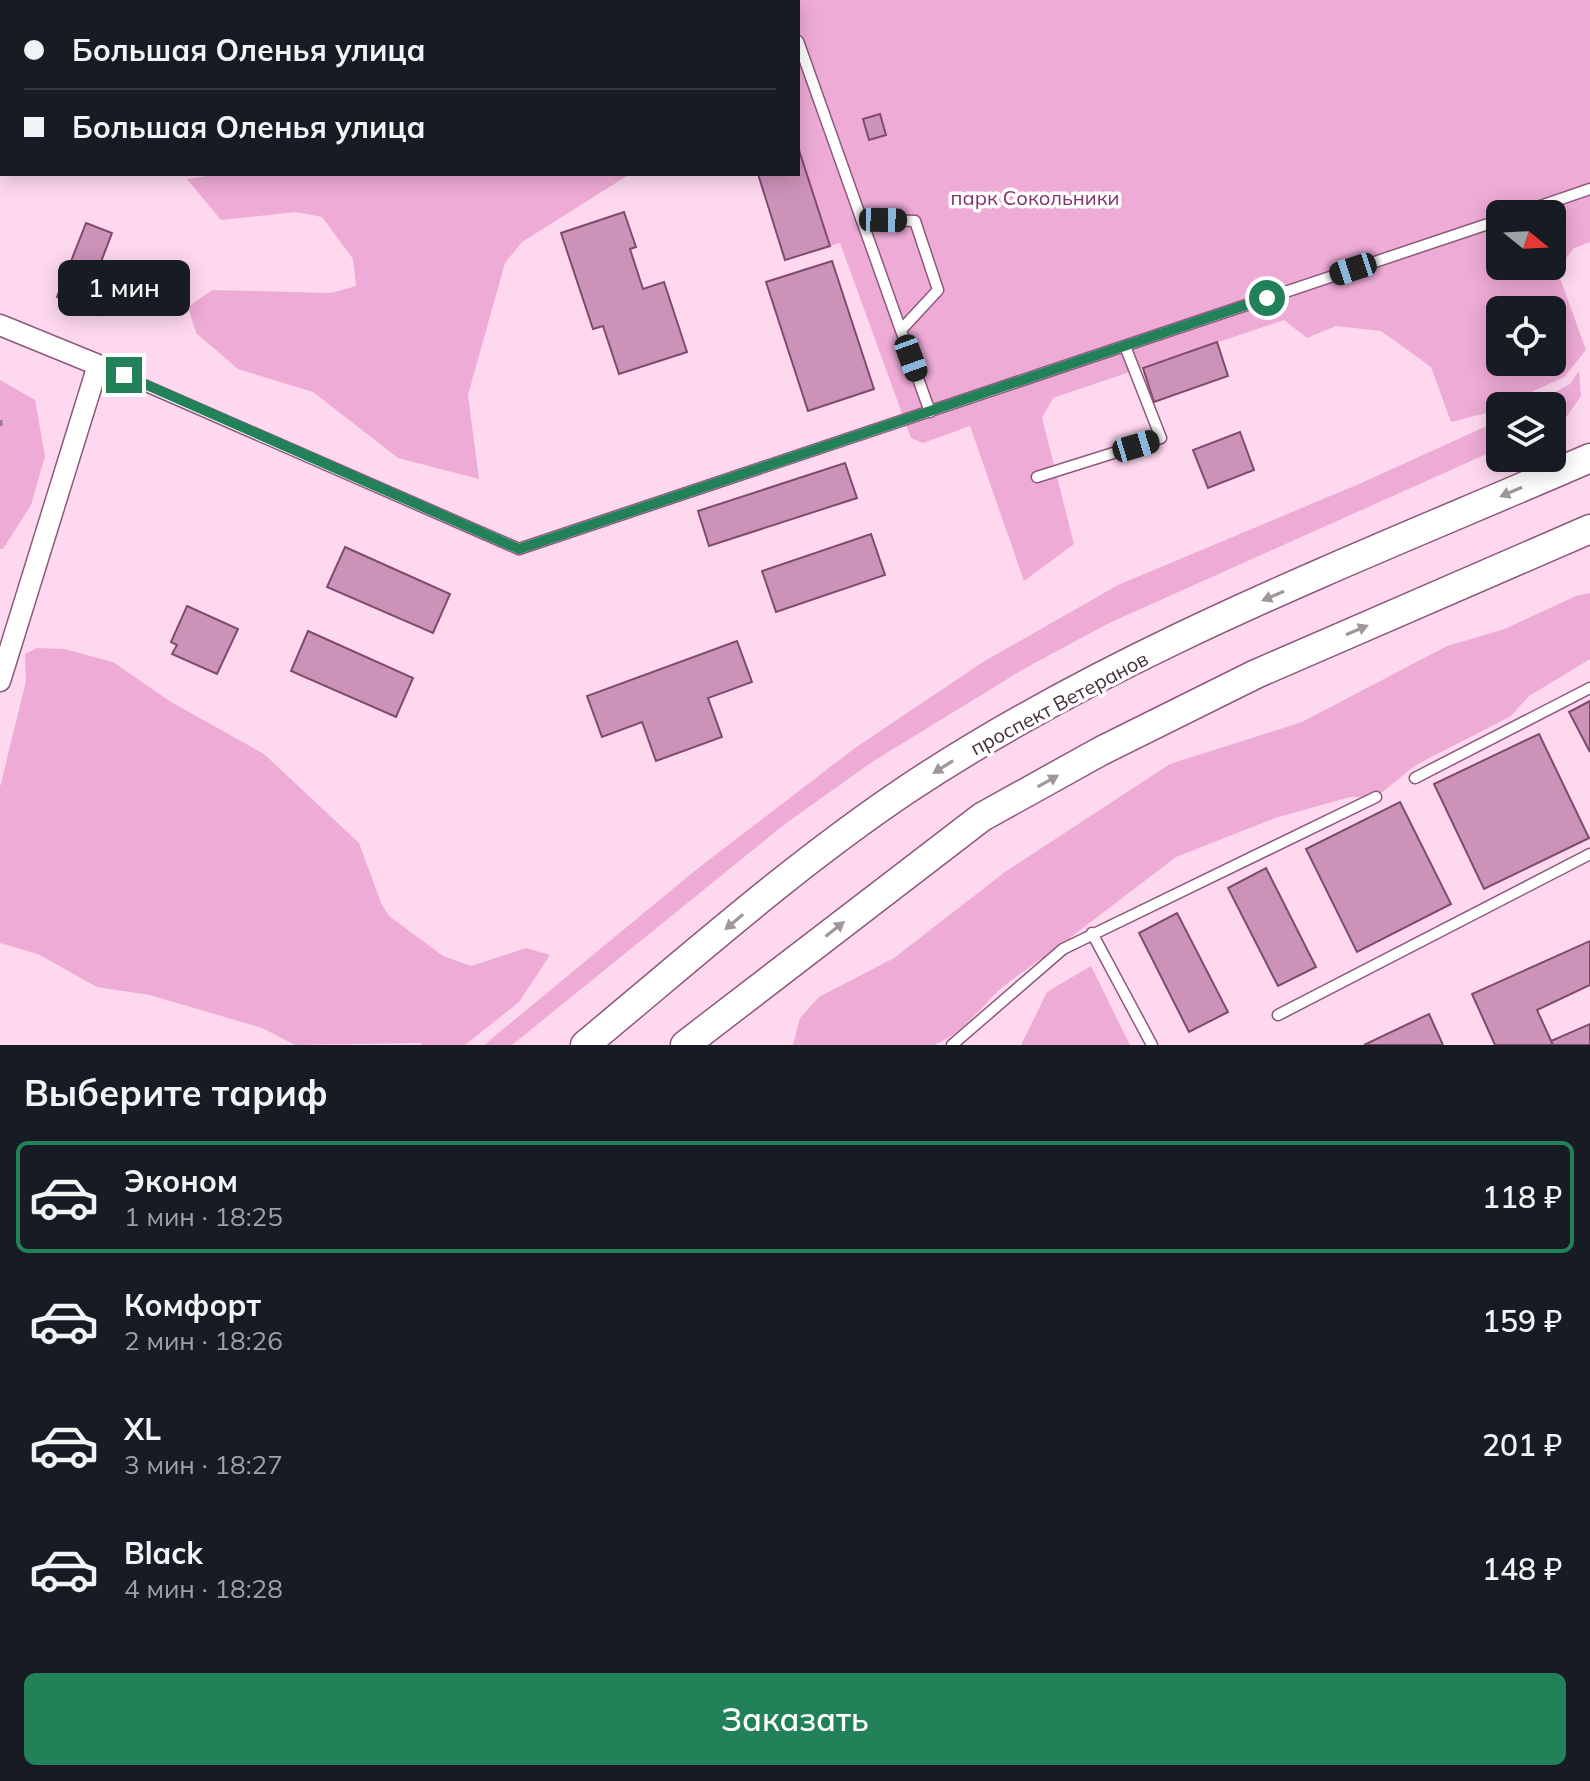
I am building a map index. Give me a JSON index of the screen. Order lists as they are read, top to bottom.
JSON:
{
  "streets": {
    "main road": ["проспект Ветеранов"]
  },
  "parks": ["парк Сокольники"],
  "north": "right",
  "page": {
    "banner": ["Большая Оленья улица", "Большая Оленья улица"],
    "bubble": "1 мин",
    "heading": "Выберите тариф",
    "list": [
      {
        "name": "Эконом",
        "note": "1 мин · 18:25",
        "value": "118 ₽"
      },
      {
        "name": "Комфорт",
        "note": "2 мин · 18:26",
        "value": "159 ₽"
      },
      {
        "name": "XL",
        "note": "3 мин · 18:27",
        "value": "201 ₽"
      },
      {
        "name": "Black",
        "note": "4 мин · 18:28",
        "value": "148 ₽"
      }
    ],
    "buttons": "Заказать"
  }
}
